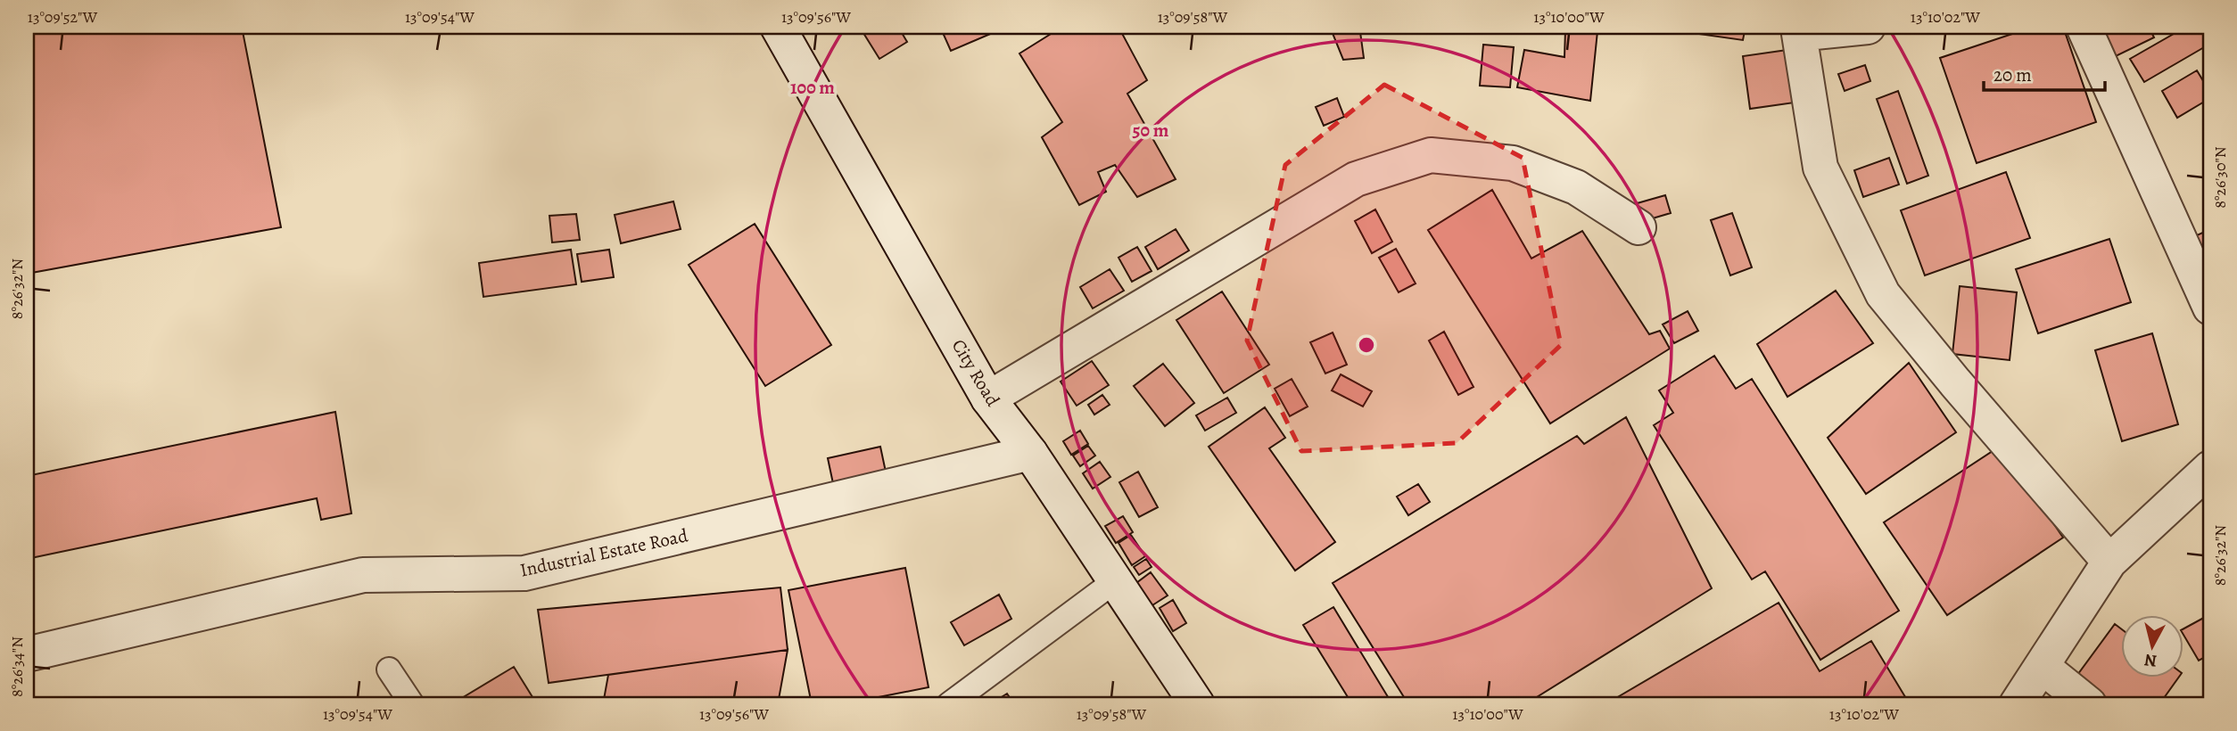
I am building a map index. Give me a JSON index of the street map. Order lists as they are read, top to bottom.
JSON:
{
  "streets": {
    "street": ["City Road", "Industrial Estate Road"]
  },
  "crossings": [
    ["City Road", "Industrial Estate Road"]
  ],
  "scale_bar": "20 m",
  "north": "bottom",
  "coordinates": [
    "13°09'52\"W",
    "13°09'54\"W",
    "13°09'56\"W",
    "13°09'58\"W",
    "13°10'00\"W",
    "13°10'02\"W",
    "8°26'30\"N",
    "8°26'32\"N",
    "8°26'34\"N"
  ],
  "rings": ["100 m", "50 m"]
}
